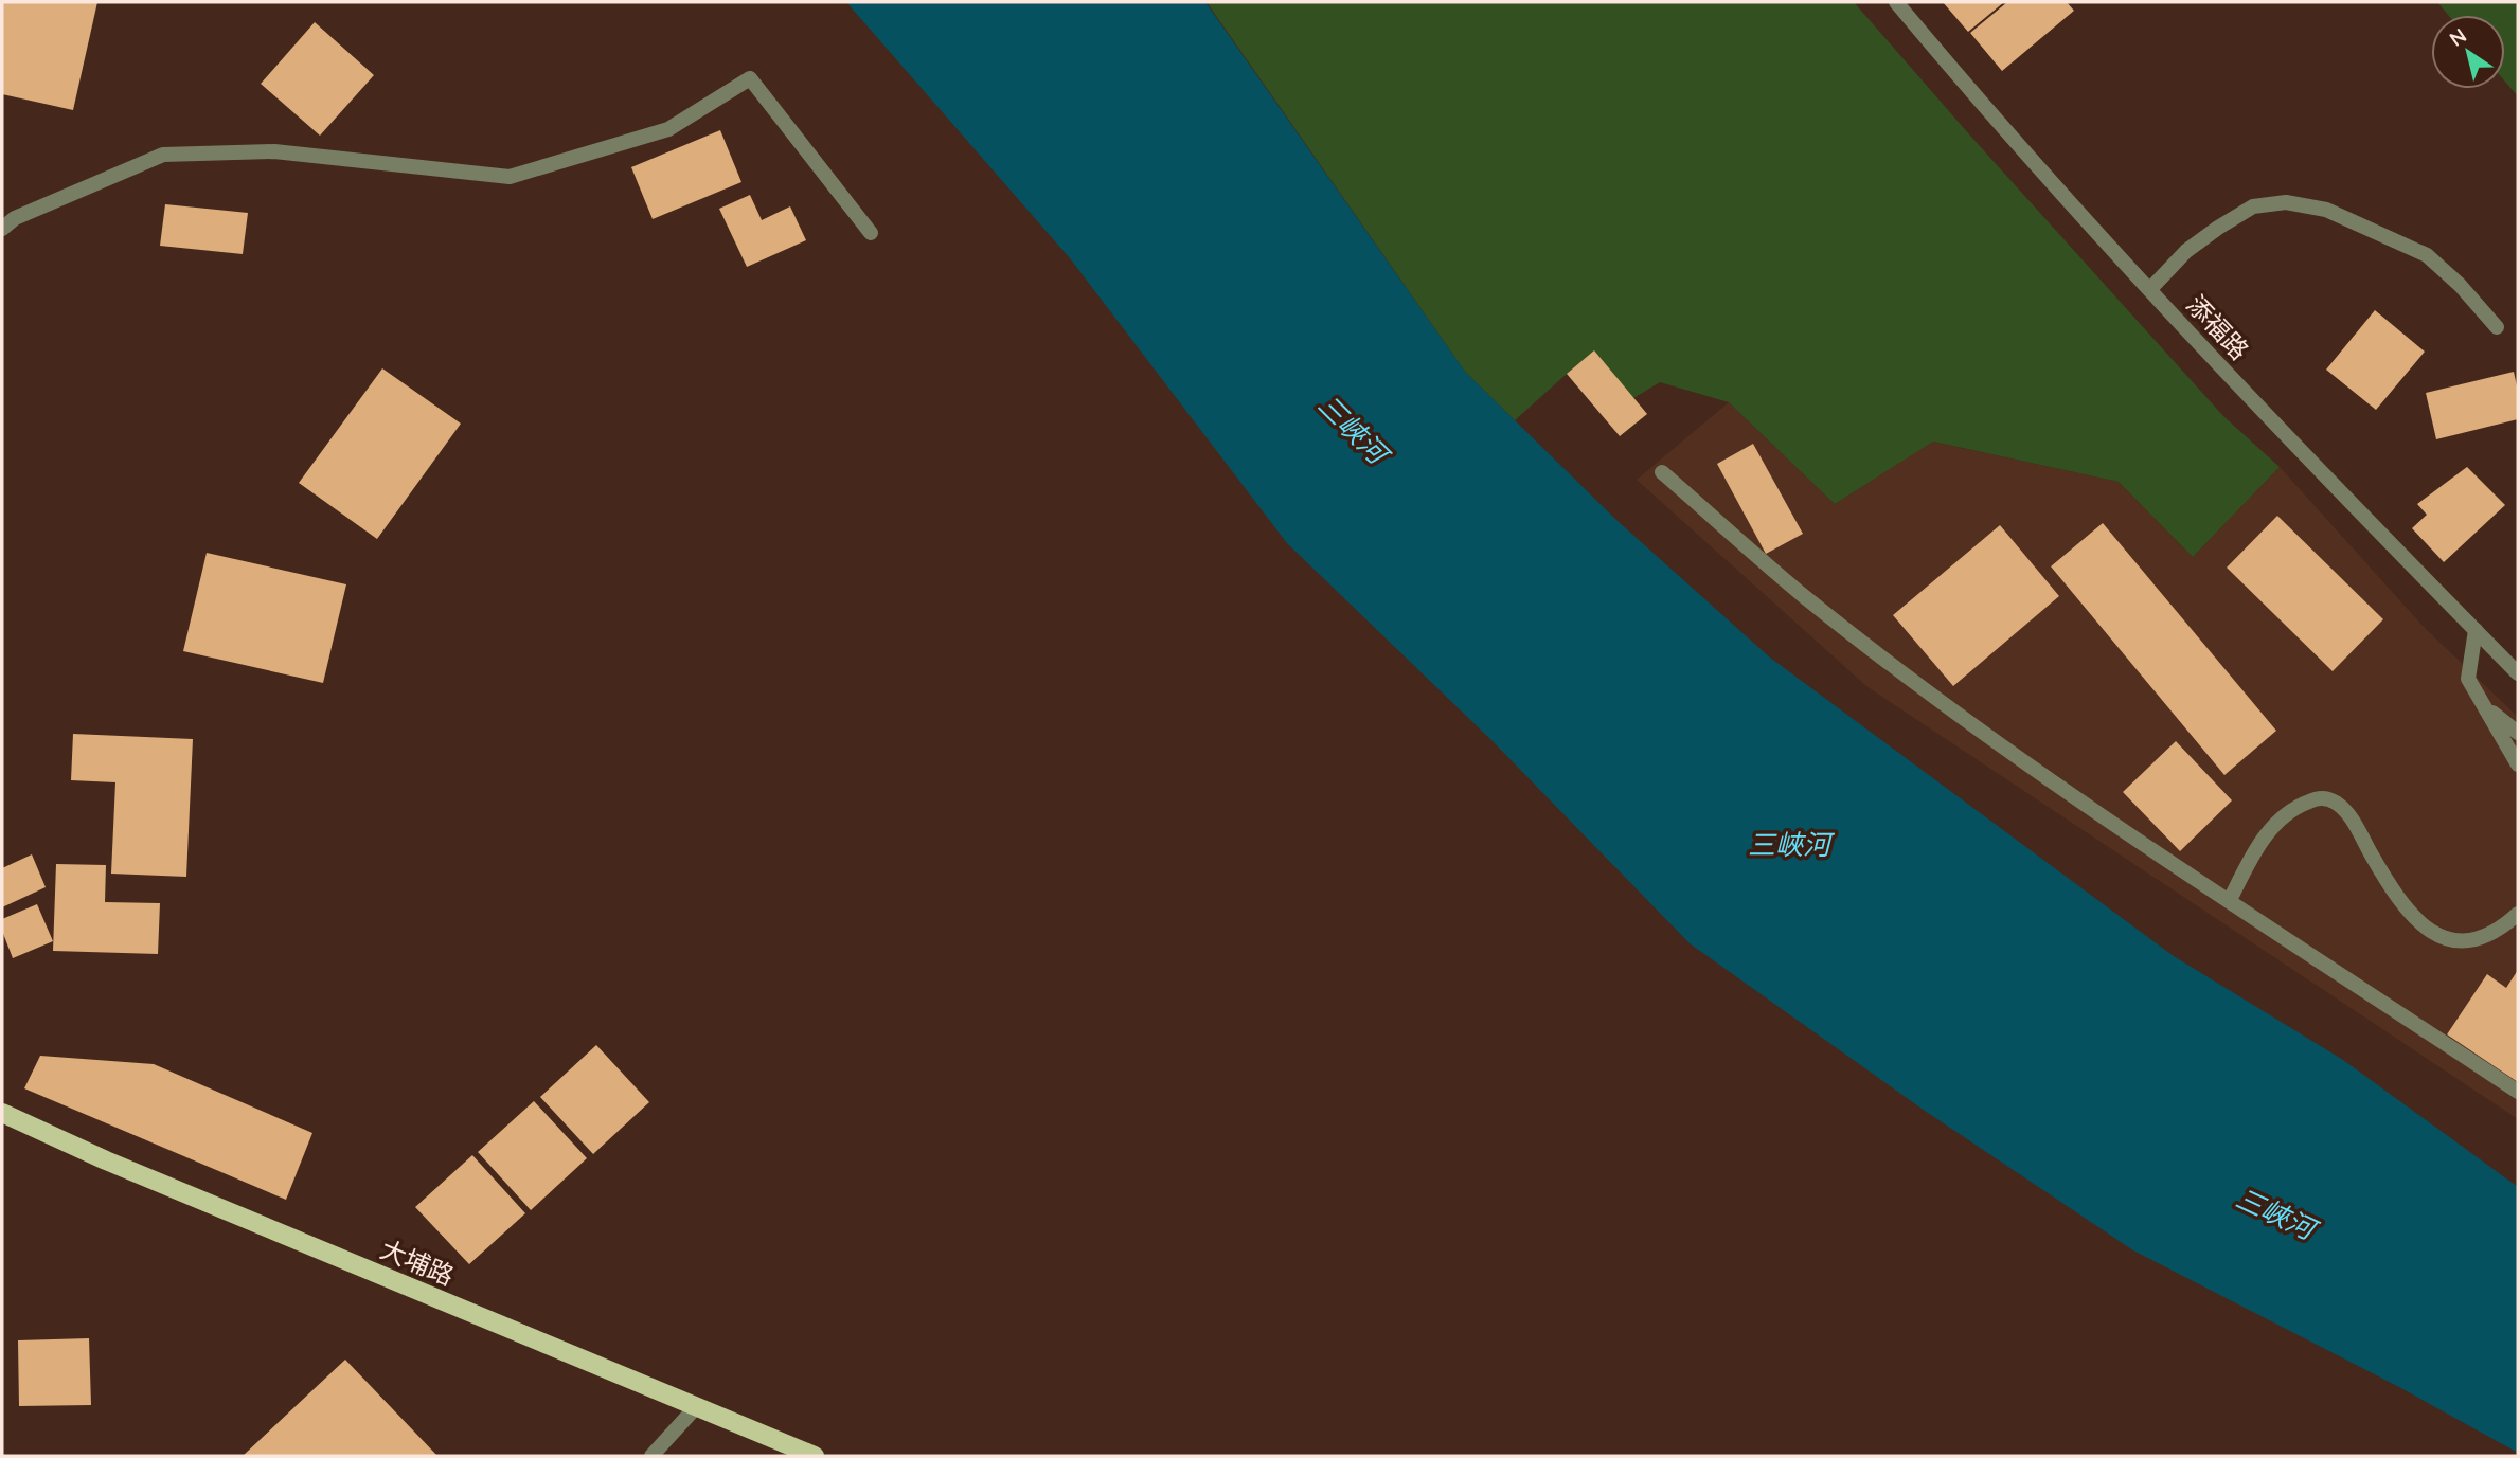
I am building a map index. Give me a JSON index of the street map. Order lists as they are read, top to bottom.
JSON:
{
  "streets": {
    "main road": ["大埔路"],
    "street": ["添福路"]
  },
  "water": ["三峽河"],
  "north": "top left"
}
